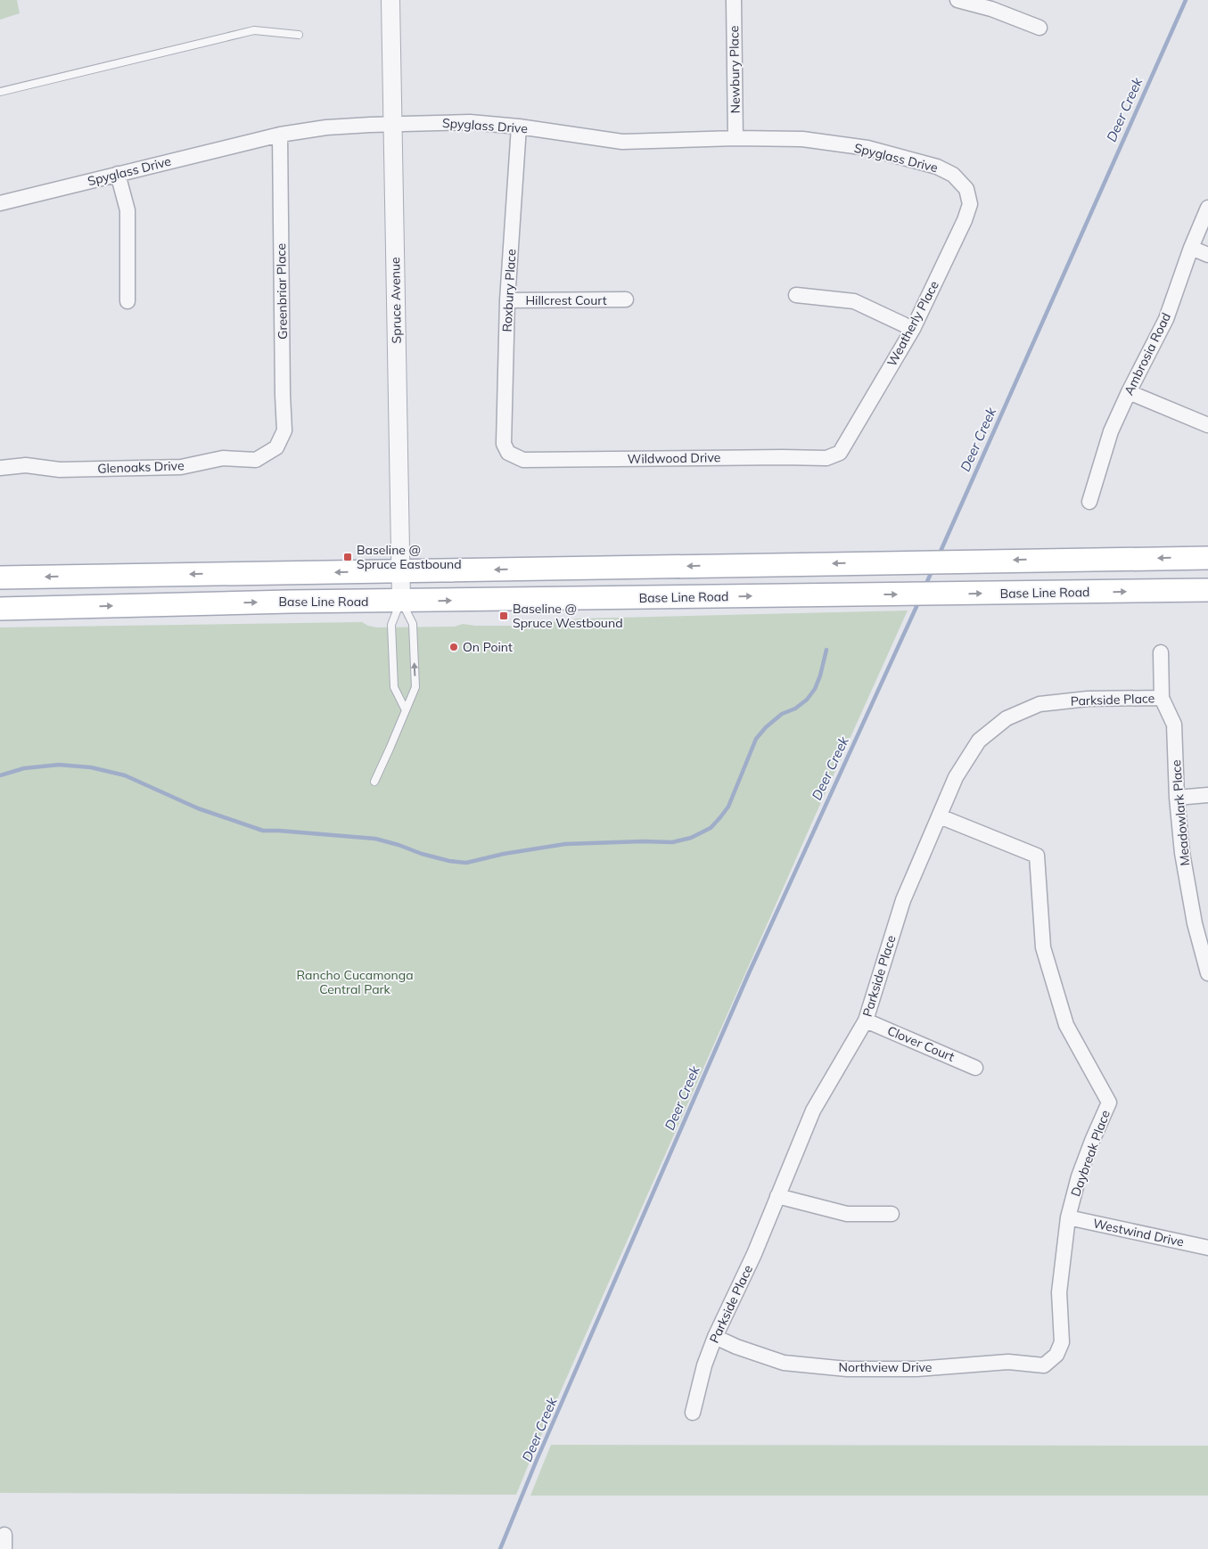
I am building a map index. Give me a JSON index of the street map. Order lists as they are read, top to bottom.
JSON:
{
  "streets": {
    "main road": ["Base Line Road"],
    "street": [
      "Newbury Place",
      "Spyglass Drive",
      "Roxbury Place",
      "Greenbriar Place",
      "Spruce Avenue",
      "Hillcrest Court",
      "Weatherly Place",
      "Ambrosia Road",
      "Wildwood Drive",
      "Glenoaks Drive",
      "Parkside Place",
      "Meadowlark Place",
      "Clover Court",
      "Daybreak Place",
      "Westwind Drive",
      "Northview Drive"
    ]
  },
  "crossings": [
    ["Newbury Place", "Spyglass Drive"],
    ["Spyglass Drive", "Roxbury Place"],
    ["Spyglass Drive", "Greenbriar Place"],
    ["Spyglass Drive", "Spruce Avenue"],
    ["Spyglass Drive", "Weatherly Place"],
    ["Roxbury Place", "Hillcrest Court"],
    ["Roxbury Place", "Wildwood Drive"],
    ["Greenbriar Place", "Glenoaks Drive"],
    ["Spruce Avenue", "Base Line Road"],
    ["Weatherly Place", "Wildwood Drive"],
    ["Parkside Place", "Meadowlark Place"],
    ["Parkside Place", "Clover Court"],
    ["Parkside Place", "Daybreak Place"],
    ["Parkside Place", "Northview Drive"],
    ["Daybreak Place", "Westwind Drive"],
    ["Daybreak Place", "Northview Drive"]
  ],
  "water": ["Deer Creek"],
  "parks": ["Rancho Cucamonga Central Park"],
  "places": {
    "transit": ["Baseline @ Spruce Eastbound", "Baseline @ Spruce Westbound"],
    "other": ["On Point"]
  }
}
